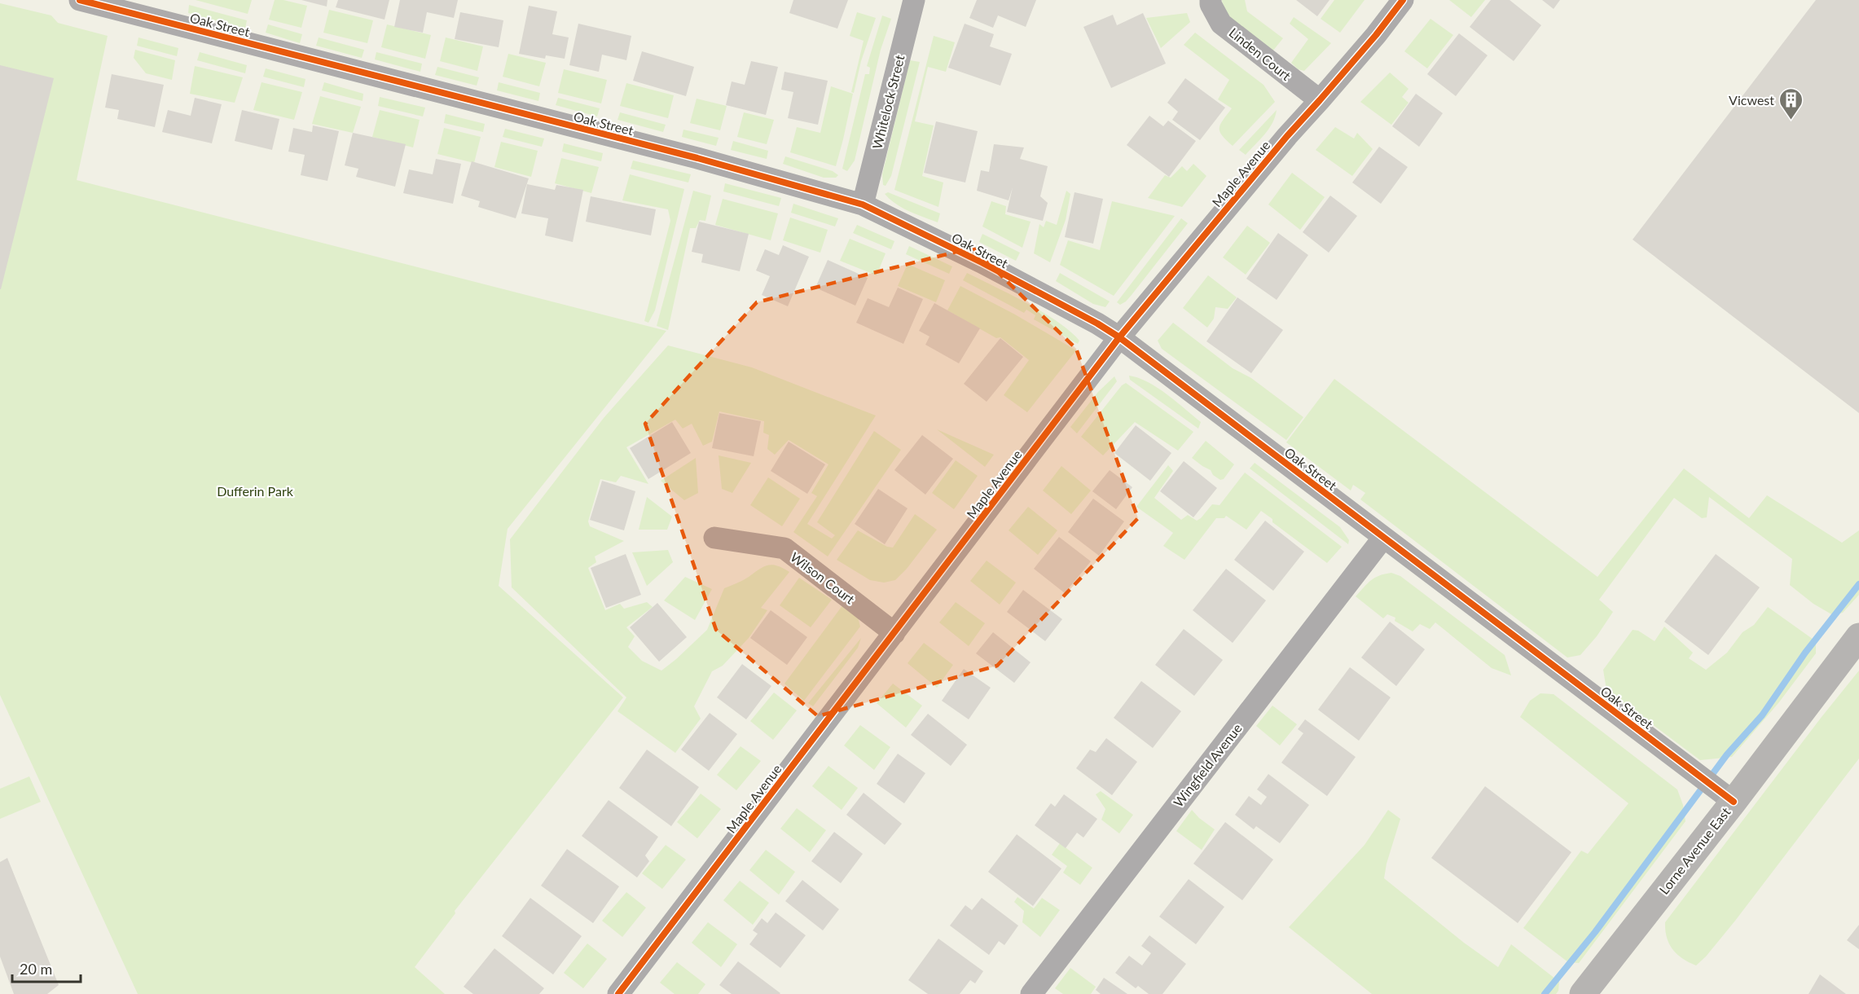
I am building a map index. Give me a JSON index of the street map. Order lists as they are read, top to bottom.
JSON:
{
  "streets": {
    "main road": ["Lorne Avenue East"],
    "street": [
      "Oak Street",
      "Linden Court",
      "Whitelock Street",
      "Maple Avenue",
      "Wilson Court",
      "Wingfield Avenue"
    ]
  },
  "crossings": [
    ["Oak Street", "Whitelock Street"],
    ["Oak Street", "Maple Avenue"],
    ["Oak Street", "Wingfield Avenue"],
    ["Oak Street", "Lorne Avenue East"],
    ["Linden Court", "Maple Avenue"],
    ["Maple Avenue", "Wilson Court"]
  ],
  "parks": ["Dufferin Park"],
  "places": {
    "building": ["Vicwest"]
  },
  "scale_bar": "20 m"
}
